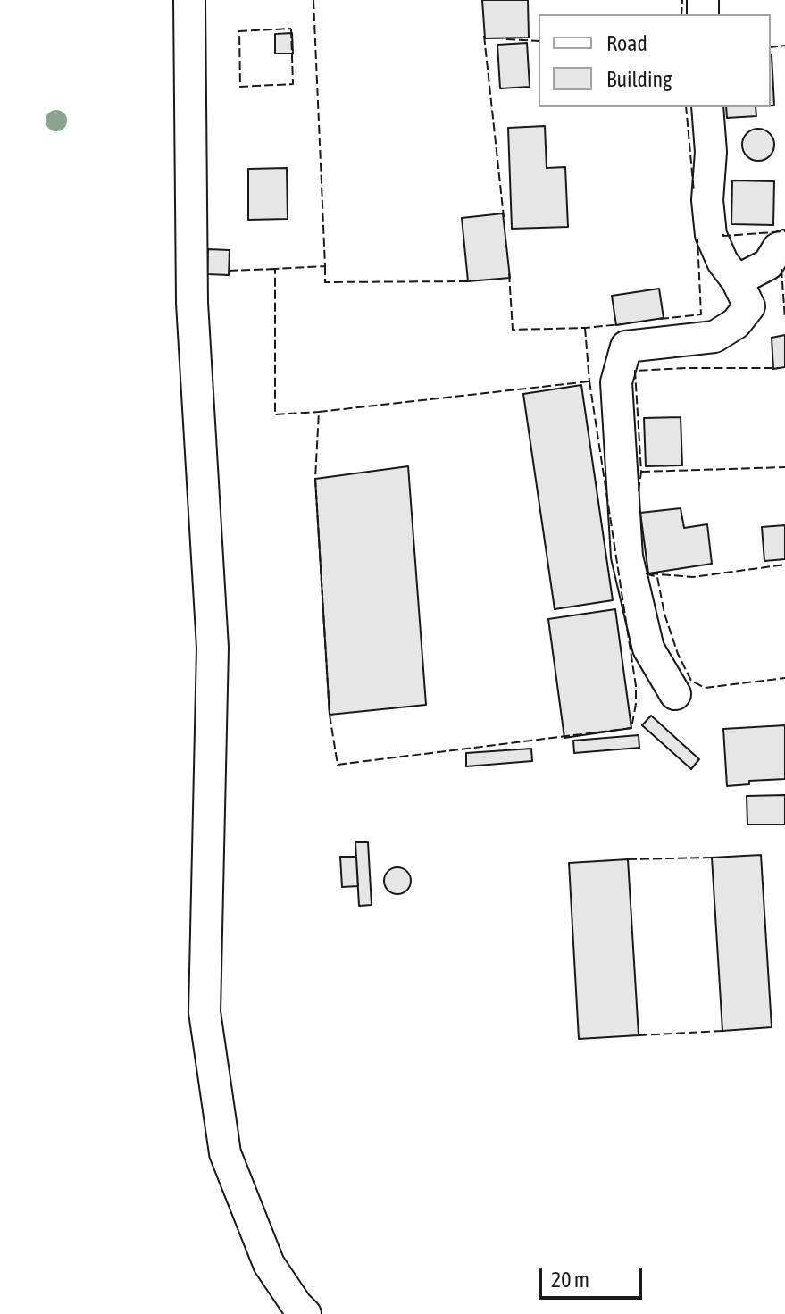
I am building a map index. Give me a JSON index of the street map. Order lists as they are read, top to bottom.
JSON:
{
  "legend": ["Road", "Building"],
  "scale_bar": "20 m"
}
